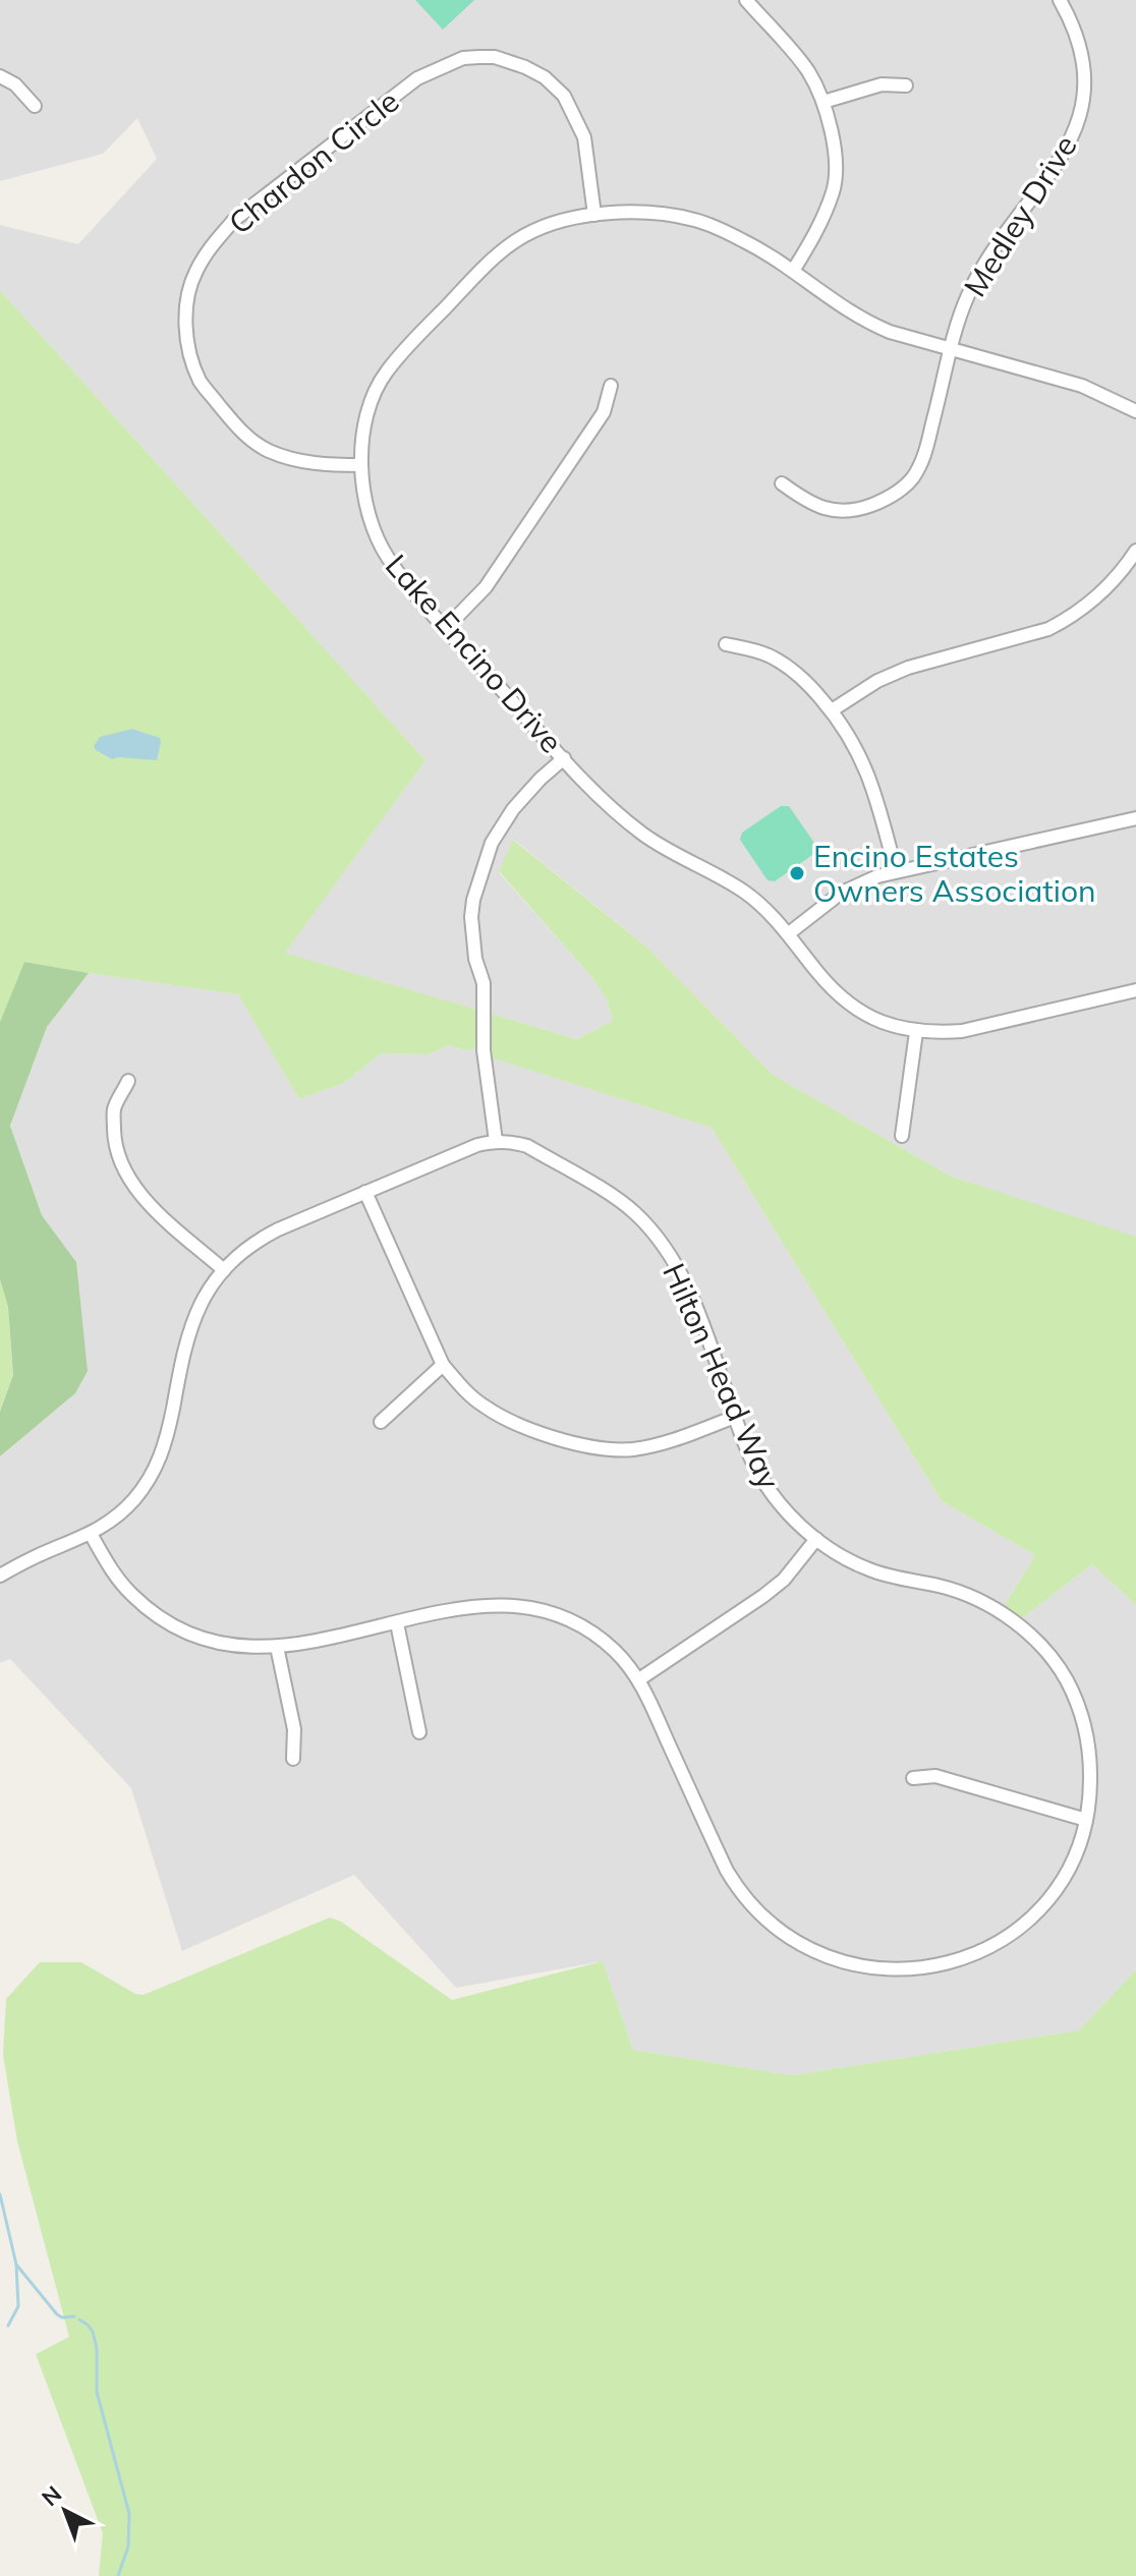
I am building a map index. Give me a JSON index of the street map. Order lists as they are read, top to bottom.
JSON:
{
  "streets": {
    "street": [
      "Chardon Circle",
      "Medley Drive",
      "Lake Encino Drive",
      "Hilton Head Way"
    ]
  },
  "crossings": [
    ["Chardon Circle", "Lake Encino Drive"],
    ["Medley Drive", "Lake Encino Drive"]
  ],
  "places": ["Encino Estates Owners Association"],
  "north": "top left"
}
